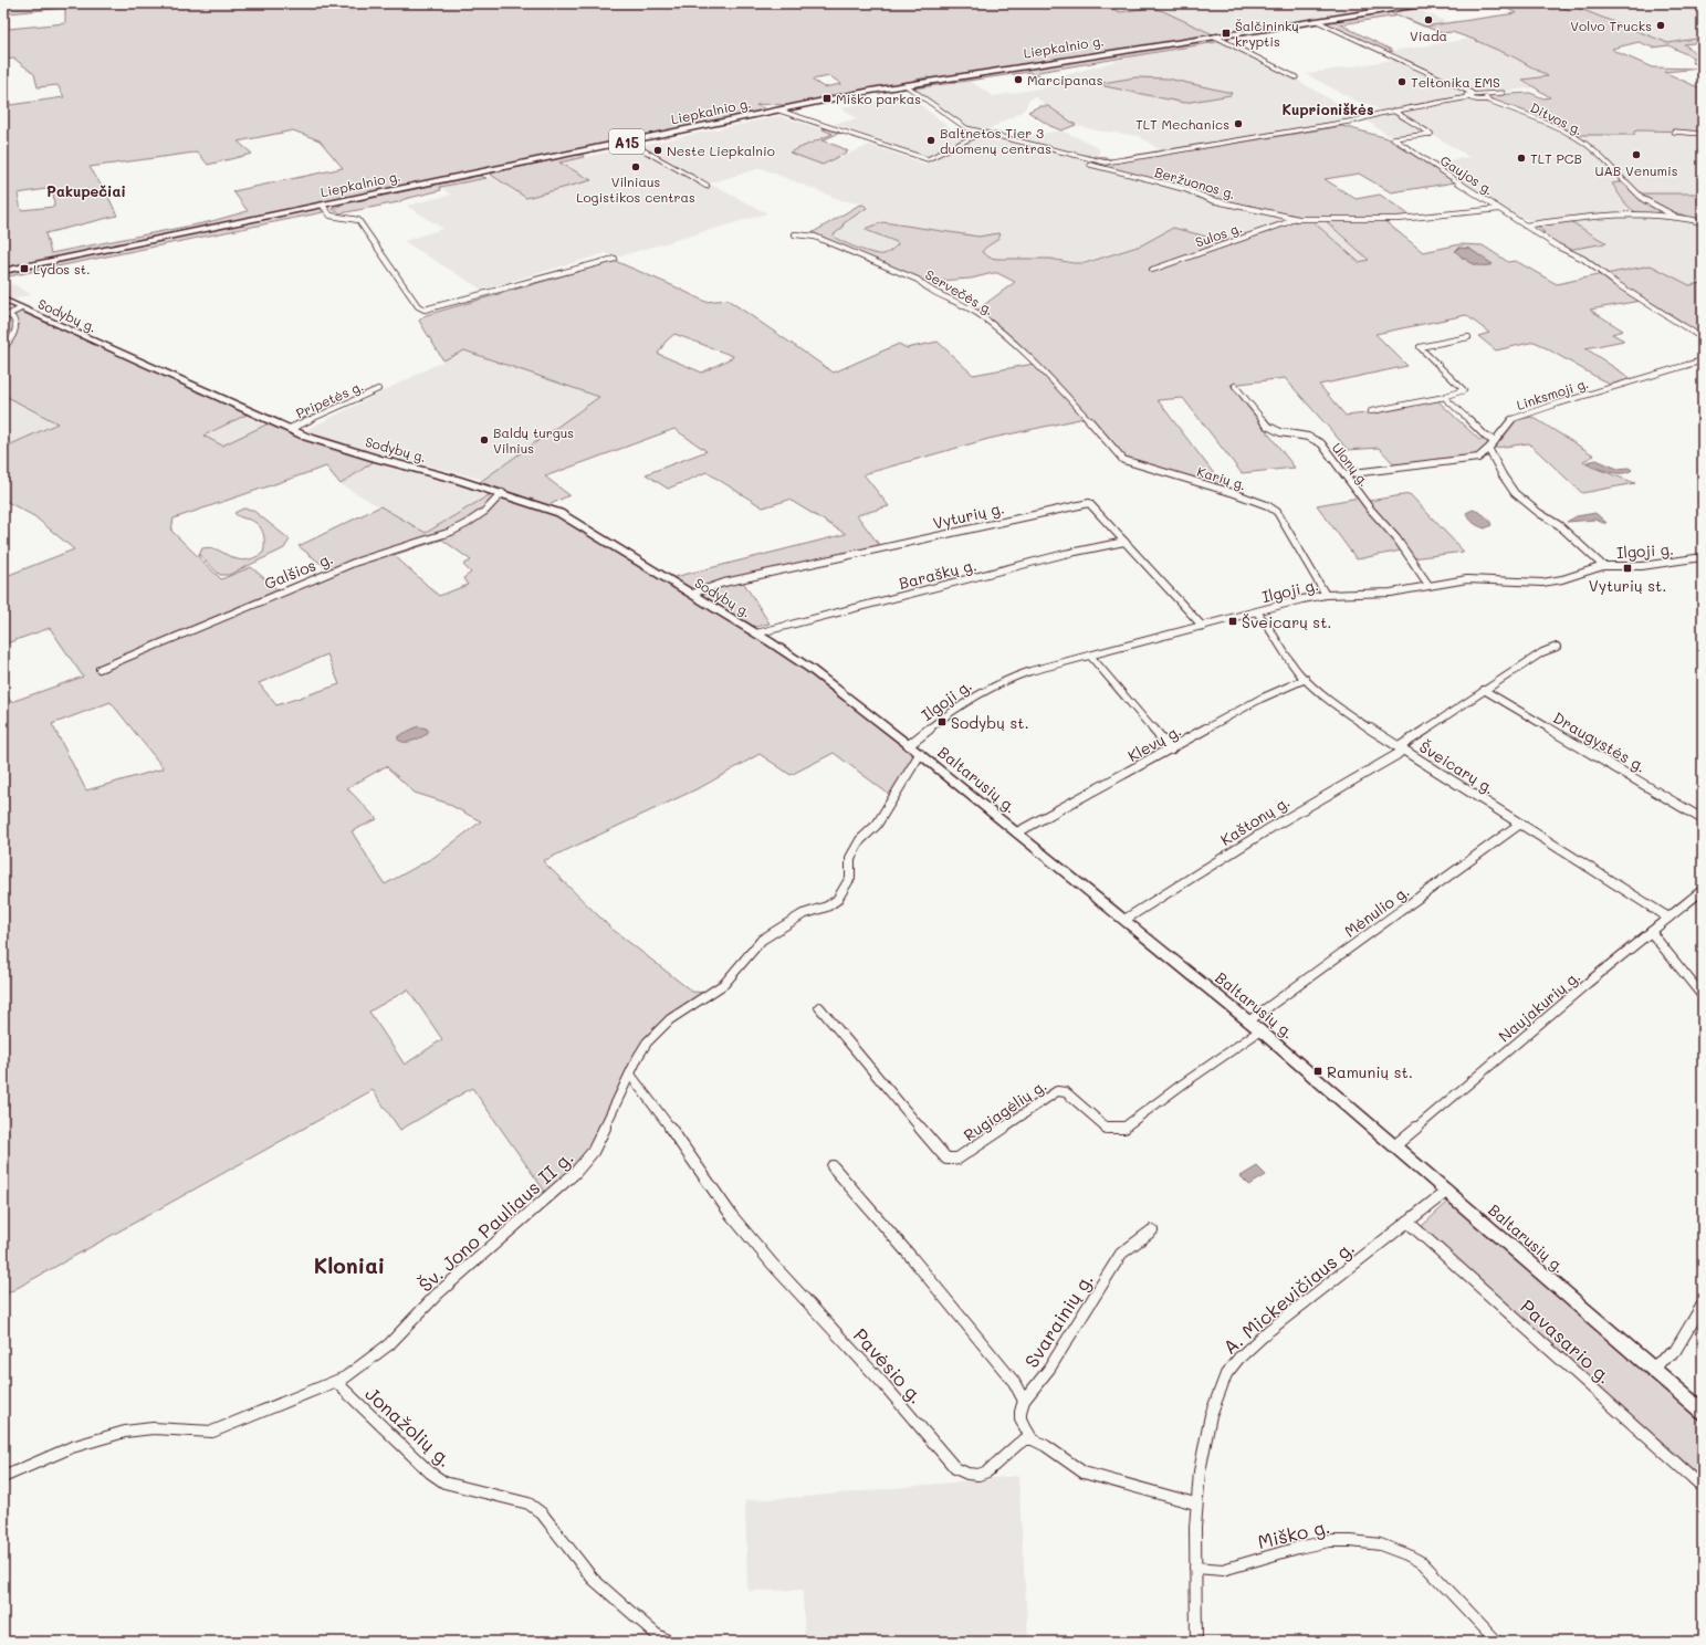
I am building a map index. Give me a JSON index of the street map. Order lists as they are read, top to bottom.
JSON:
{
  "streets": {
    "highway": ["Liepkalnio g.", "A15"],
    "main road": ["Sodybų g.", "Baltarusių g."],
    "street": [
      "Ditvos g.",
      "Gaujos g.",
      "Beržuonos g.",
      "Sulos g.",
      "Servečės g.",
      "Linksmoji g.",
      "Pripetės g.",
      "Ulonų g.",
      "Karių g.",
      "Vyturių g.",
      "Ilgoji g.",
      "Galšios g.",
      "Baraškų g.",
      "Draugystės g.",
      "Klevų g.",
      "Šveicarų g.",
      "Kaštonų g.",
      "Mėnulio g.",
      "Naujakurių g.",
      "Rugiagėlių g.",
      "Šv. Jono Pauliaus II g.",
      "A. Mickevičiaus g.",
      "Svarainių g.",
      "Pavasario g.",
      "Pavėsio g.",
      "Jonažolių g.",
      "Miško g."
    ]
  },
  "crossings": [
    ["Liepkalnio g.", "Beržuonos g."],
    ["Gaujos g.", "Beržuonos g."],
    ["Beržuonos g.", "Sulos g."],
    ["Servečės g.", "Karių g."],
    ["Sodybų g.", "Pripetės g."],
    ["Sodybų g.", "Vyturių g."],
    ["Sodybų g.", "Galšios g."],
    ["Sodybų g.", "Baraškų g."],
    ["Sodybų g.", "Baltarusių g."],
    ["Linksmoji g.", "Ulonų g."],
    ["Ulonų g.", "Ilgoji g."],
    ["Karių g.", "Ilgoji g."],
    ["Vyturių g.", "Ilgoji g."],
    ["Vyturių g.", "Baraškų g."],
    ["Ilgoji g.", "Šveicarų g."],
    ["Ilgoji g.", "Baltarusių g."],
    ["Draugystės g.", "Kaštonų g."],
    ["Klevų g.", "Šveicarų g."],
    ["Klevų g.", "Baltarusių g."],
    ["Šveicarų g.", "Kaštonų g."],
    ["Šveicarų g.", "Mėnulio g."],
    ["Šveicarų g.", "Naujakurių g."],
    ["Baltarusių g.", "Kaštonų g."],
    ["Baltarusių g.", "Mėnulio g."],
    ["Baltarusių g.", "Naujakurių g."],
    ["Baltarusių g.", "Rugiagėlių g."],
    ["Baltarusių g.", "Šv. Jono Pauliaus II g."],
    ["Baltarusių g.", "A. Mickevičiaus g."],
    ["Šv. Jono Pauliaus II g.", "Pavėsio g."],
    ["Šv. Jono Pauliaus II g.", "Jonažolių g."],
    ["A. Mickevičiaus g.", "Pavasario g."],
    ["A. Mickevičiaus g.", "Miško g."]
  ],
  "districts": ["Kuprioniškės", "Pakupečiai", "Kloniai"],
  "places": {
    "other": [
      "Viada",
      "Volvo Trucks",
      "Marcipanas",
      "Teltonika EMS",
      "TLT Mechanics",
      "Baltnetos Tier 3 duomenų centras",
      "Neste Liepkalnio",
      "UAB Venumis",
      "TLT PCB",
      "Vilniaus Logistikos centras",
      "Baldų turgus Vilnius"
    ],
    "transit": [
      "Šalčininkų kryptis",
      "Miško parkas",
      "Lydos st.",
      "Vyturių st.",
      "Šveicarų st.",
      "Sodybų st.",
      "Ramunių st."
    ]
  }
}
